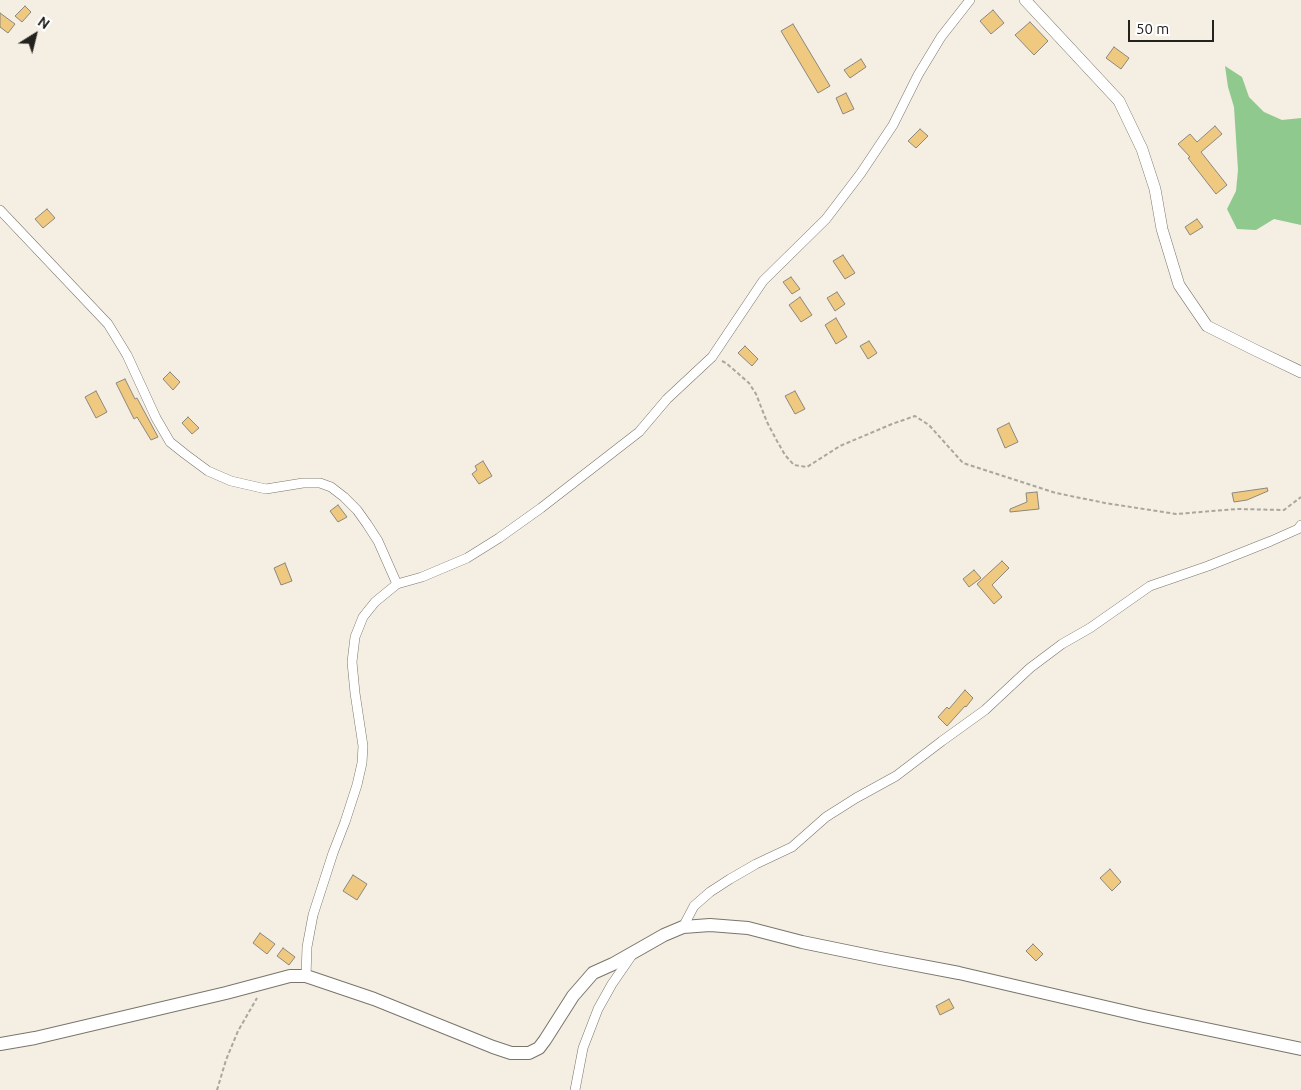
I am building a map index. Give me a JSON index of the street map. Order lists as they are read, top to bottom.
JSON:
{
  "scale_bar": "50 m",
  "north": "top right"
}
